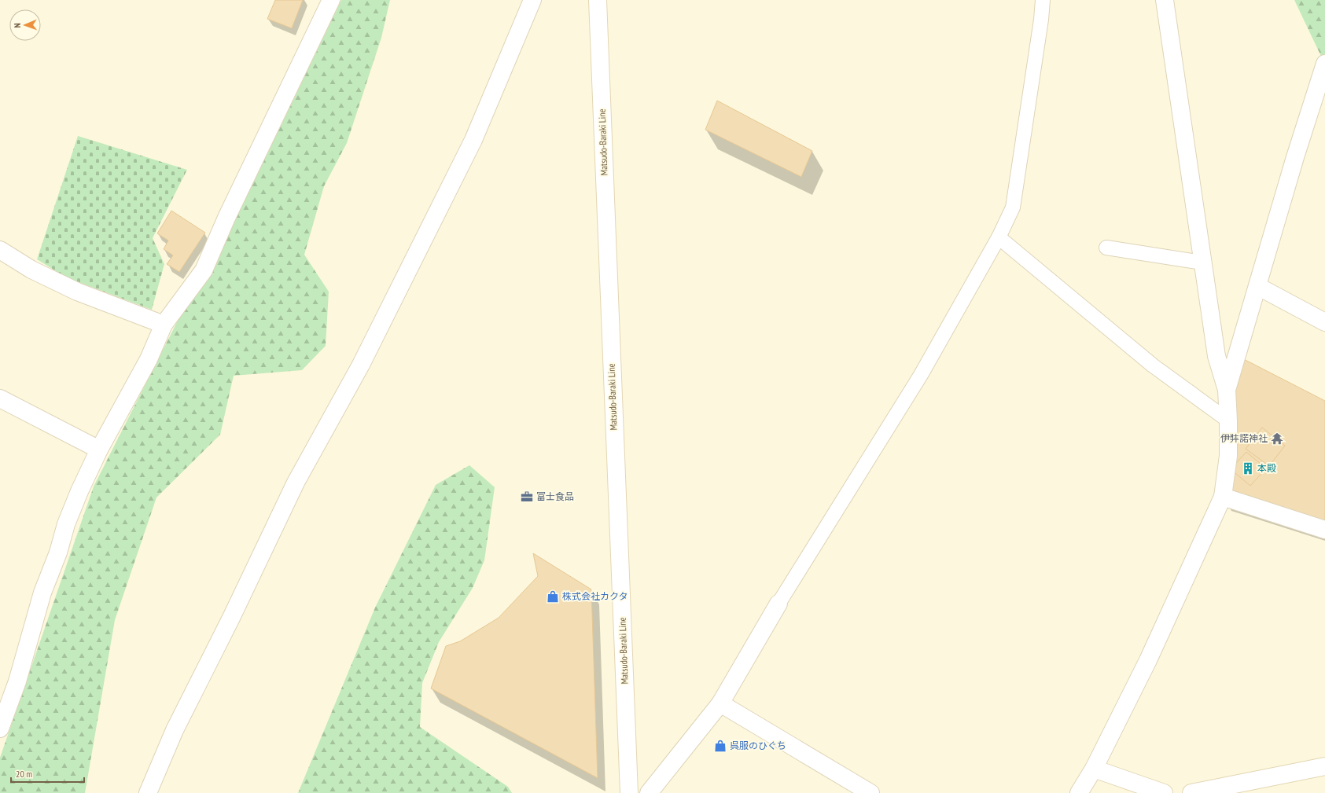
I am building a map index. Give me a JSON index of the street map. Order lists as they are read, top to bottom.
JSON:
{
  "streets": {
    "street": ["Matsudo-Baraki Line"]
  },
  "places": {
    "temple": ["伊弉諾神社"],
    "building": ["本殿"],
    "office": ["富士食品"],
    "shop": ["株式会社カクタ", "呉服のひぐち"]
  },
  "scale_bar": "20 m",
  "north": "left"
}
